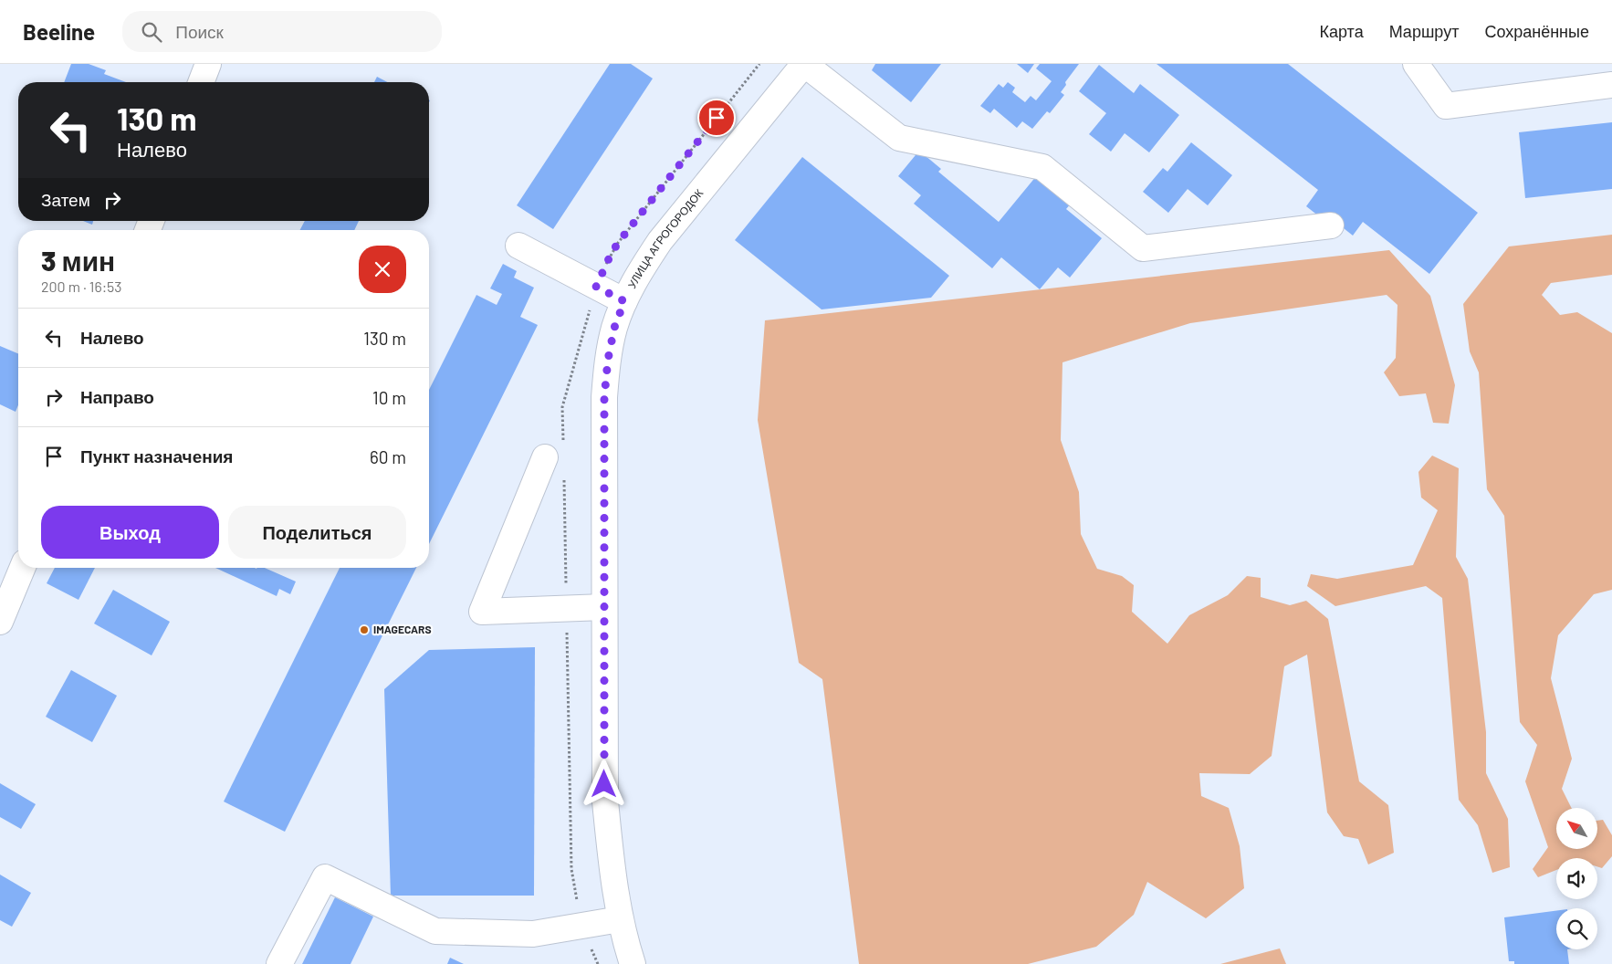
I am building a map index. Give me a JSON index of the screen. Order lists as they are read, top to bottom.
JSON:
{
  "streets": {
    "street": ["УЛИЦА АГРОГОРОДОК"]
  },
  "places": ["IMAGECARS"],
  "north": "top left",
  "page": {
    "header": "Beeline",
    "search": "Поиск",
    "nav": ["Карта", "Маршрут", "Сохранённые"],
    "turn": ["130 m", "Налево"],
    "then": "Затем",
    "heading": ["3 мин", "200 m · 16:53"],
    "list": [
      {
        "name": "Налево",
        "value": "130 m"
      },
      {
        "name": "Направо",
        "value": "10 m"
      },
      {
        "name": "Пункт назначения",
        "value": "60 m"
      }
    ],
    "buttons": ["Выход", "Поделиться"]
  }
}
